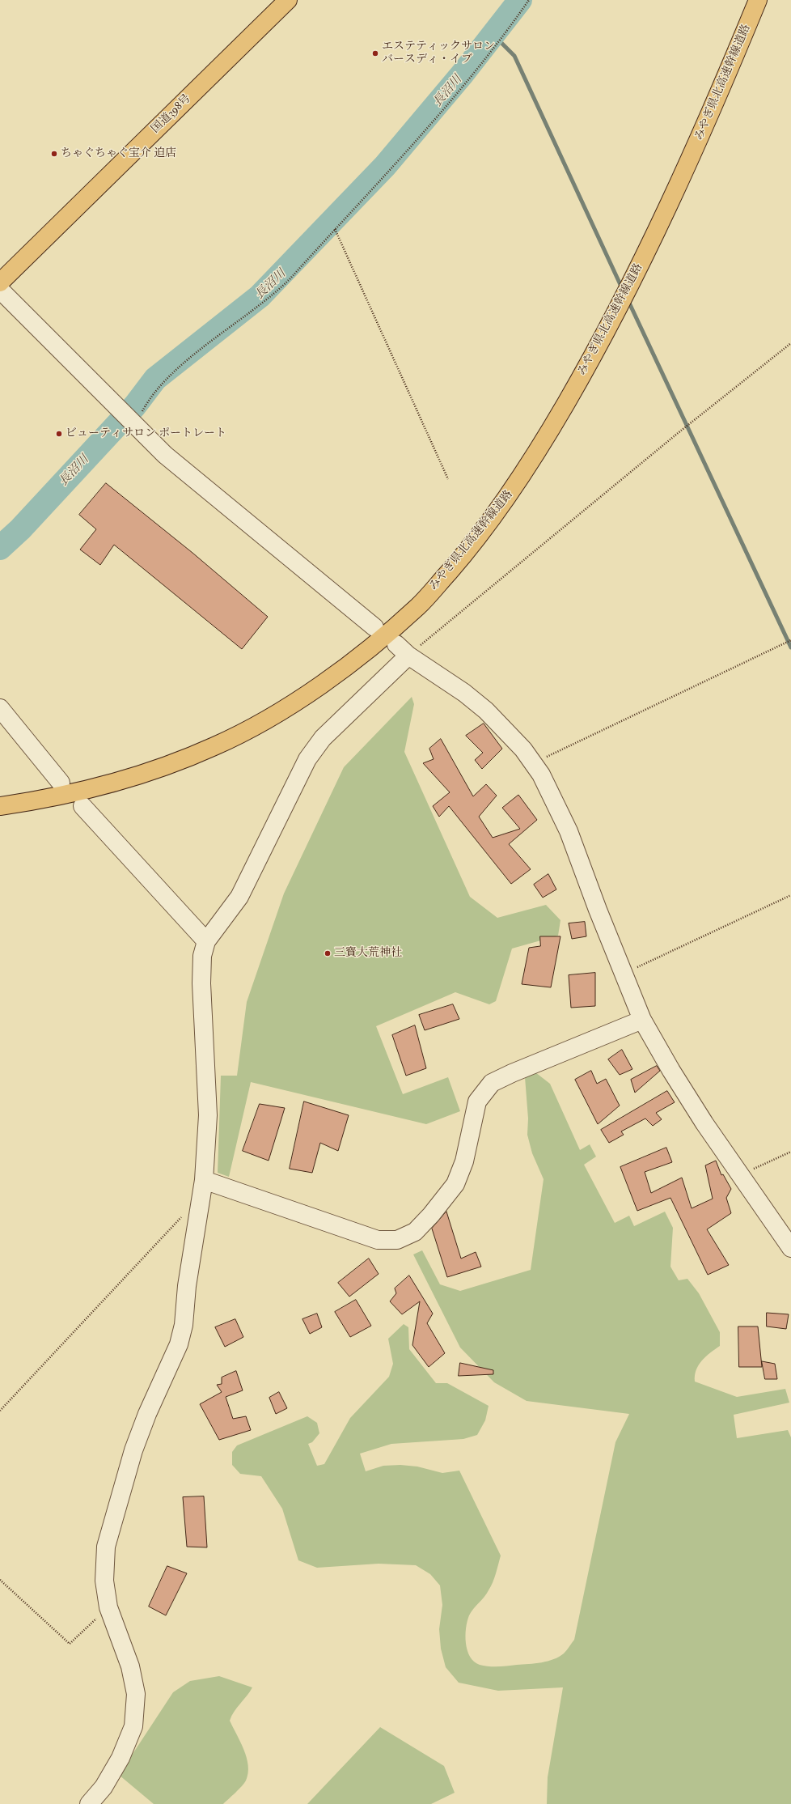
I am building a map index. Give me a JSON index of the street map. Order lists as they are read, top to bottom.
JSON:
{
  "streets": {
    "main road": ["みやぎ県北高速幹線道路", "国道398号"]
  },
  "water": ["長沼川"],
  "places": [
    "エステティックサロン バースディ・イブ",
    "ちゃぐちゃぐ宝介 迫店",
    "ビューティサロン ポートレート",
    "三寳大荒神社"
  ]
}
